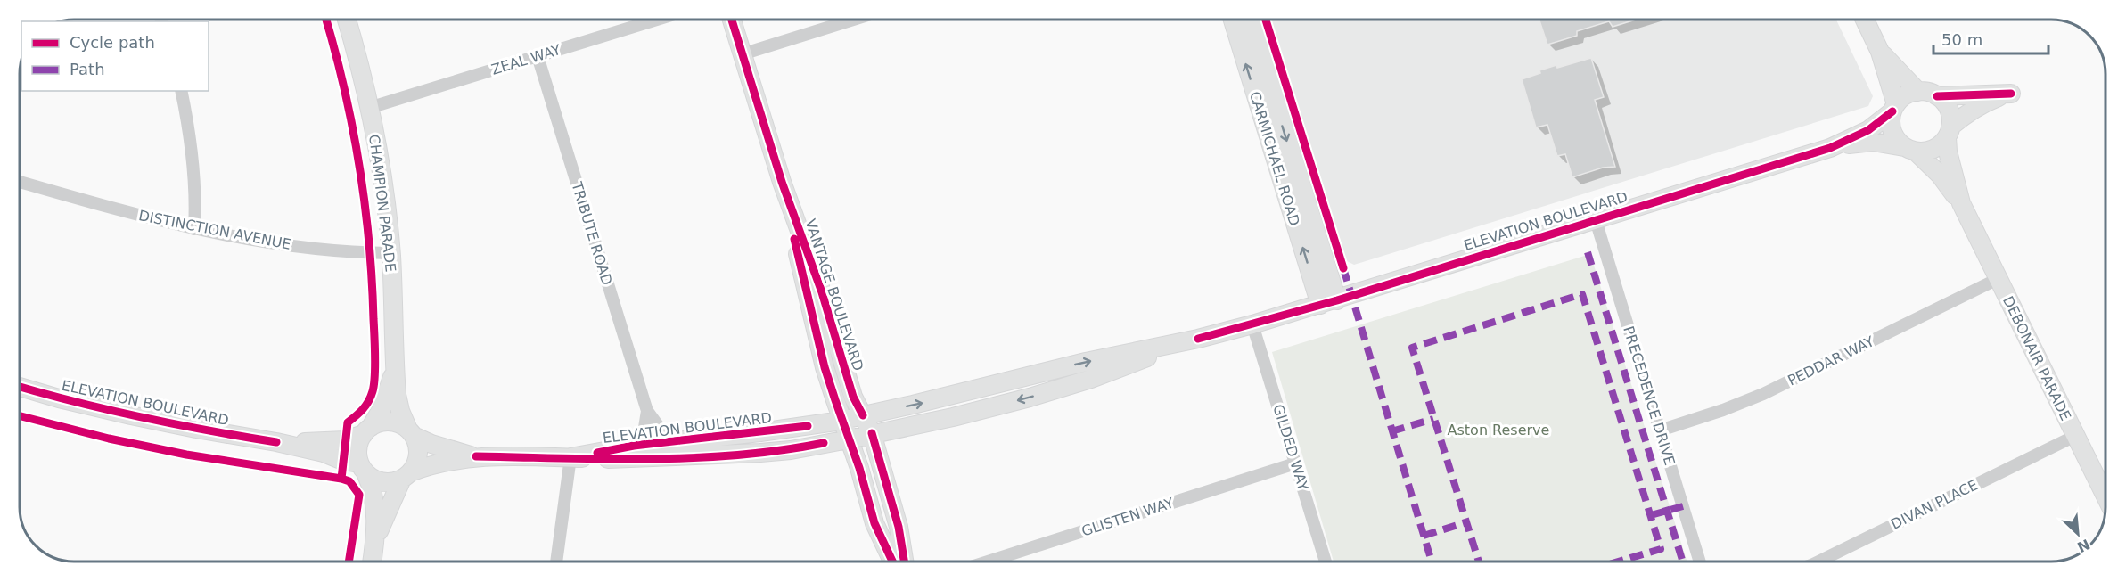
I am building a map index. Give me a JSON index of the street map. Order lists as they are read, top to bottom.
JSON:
{
  "streets": {
    "street": [
      "ZEAL WAY",
      "CARMICHAEL ROAD",
      "CHAMPION PARADE",
      "ELEVATION BOULEVARD",
      "DISTINCTION AVENUE",
      "TRIBUTE ROAD",
      "VANTAGE BOULEVARD",
      "DEBONAIR PARADE",
      "PEDDAR WAY",
      "PRECEDENCE DRIVE",
      "GILDED WAY",
      "DIVAN PLACE",
      "GLISTEN WAY"
    ]
  },
  "crossings": [
    ["ZEAL WAY", "CHAMPION PARADE"],
    ["ZEAL WAY", "TRIBUTE ROAD"],
    ["CARMICHAEL ROAD", "ELEVATION BOULEVARD"],
    ["CHAMPION PARADE", "ELEVATION BOULEVARD"],
    ["CHAMPION PARADE", "DISTINCTION AVENUE"],
    ["ELEVATION BOULEVARD", "VANTAGE BOULEVARD"],
    ["ELEVATION BOULEVARD", "DEBONAIR PARADE"],
    ["ELEVATION BOULEVARD", "PRECEDENCE DRIVE"],
    ["ELEVATION BOULEVARD", "GILDED WAY"],
    ["DEBONAIR PARADE", "PEDDAR WAY"],
    ["DEBONAIR PARADE", "DIVAN PLACE"],
    ["PEDDAR WAY", "PRECEDENCE DRIVE"],
    ["GILDED WAY", "GLISTEN WAY"]
  ],
  "parks": ["Aston Reserve"],
  "legend": ["Cycle path", "Path"],
  "scale_bar": "50 m",
  "north": "bottom right"
}
